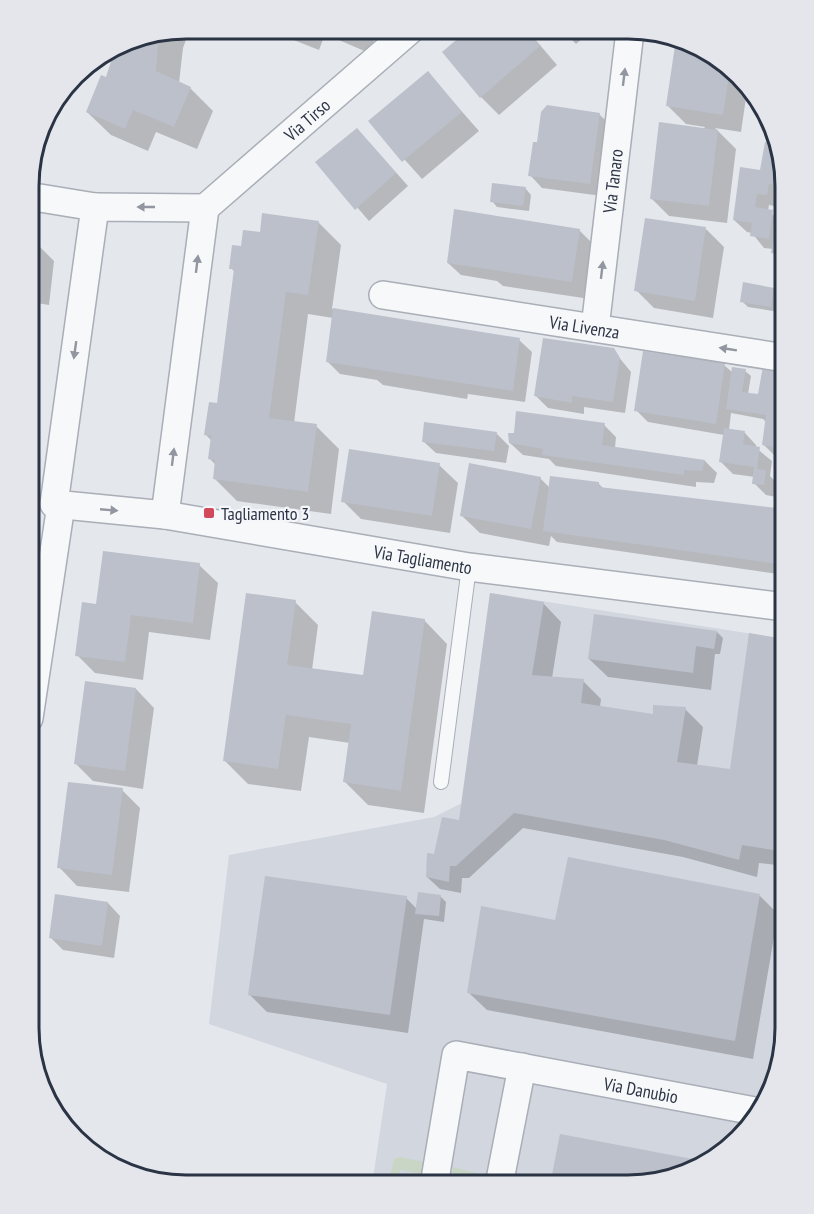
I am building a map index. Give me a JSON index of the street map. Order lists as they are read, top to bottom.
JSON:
{
  "streets": {
    "street": [
      "Via Tirso",
      "Via Tanaro",
      "Via Livenza",
      "Via Tagliamento",
      "Via Danubio"
    ]
  },
  "crossings": [
    ["Via Tanaro", "Via Livenza"]
  ],
  "one_way": ["Via Tanaro", "Via Livenza"],
  "places": {
    "transit": ["Tagliamento 3"]
  }
}
